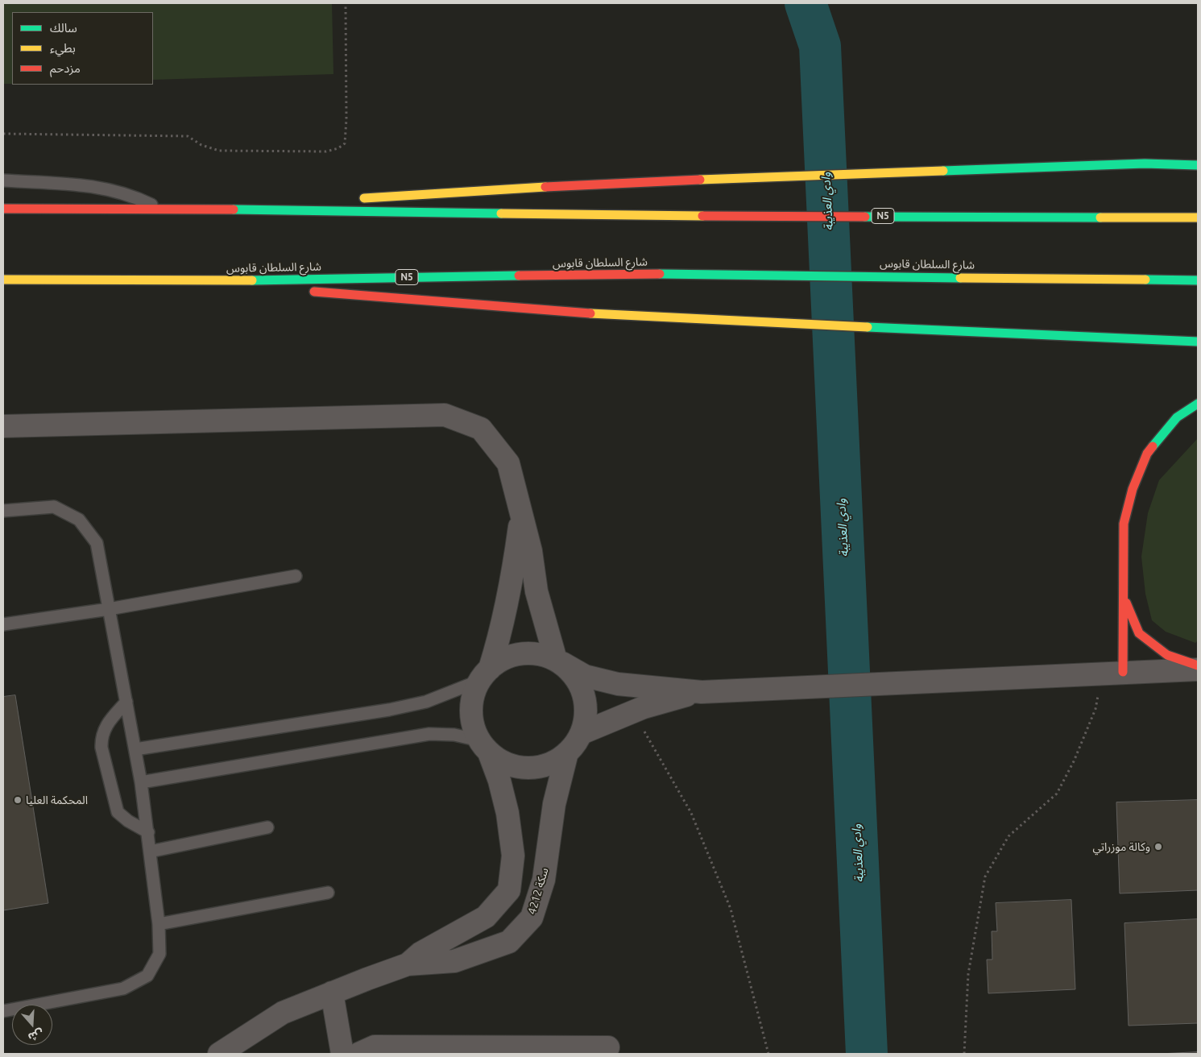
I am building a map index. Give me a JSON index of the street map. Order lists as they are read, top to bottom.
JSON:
{
  "streets": {
    "highway": ["N5", "شارع السلطان قابوس"],
    "street": ["سكة 4212"]
  },
  "water": ["وادي العذيبة"],
  "places": ["المحكمة العليا", "وكالة موزراتي"],
  "legend": ["سالك", "بطيء", "مزدحم"],
  "north": "bottom"
}
